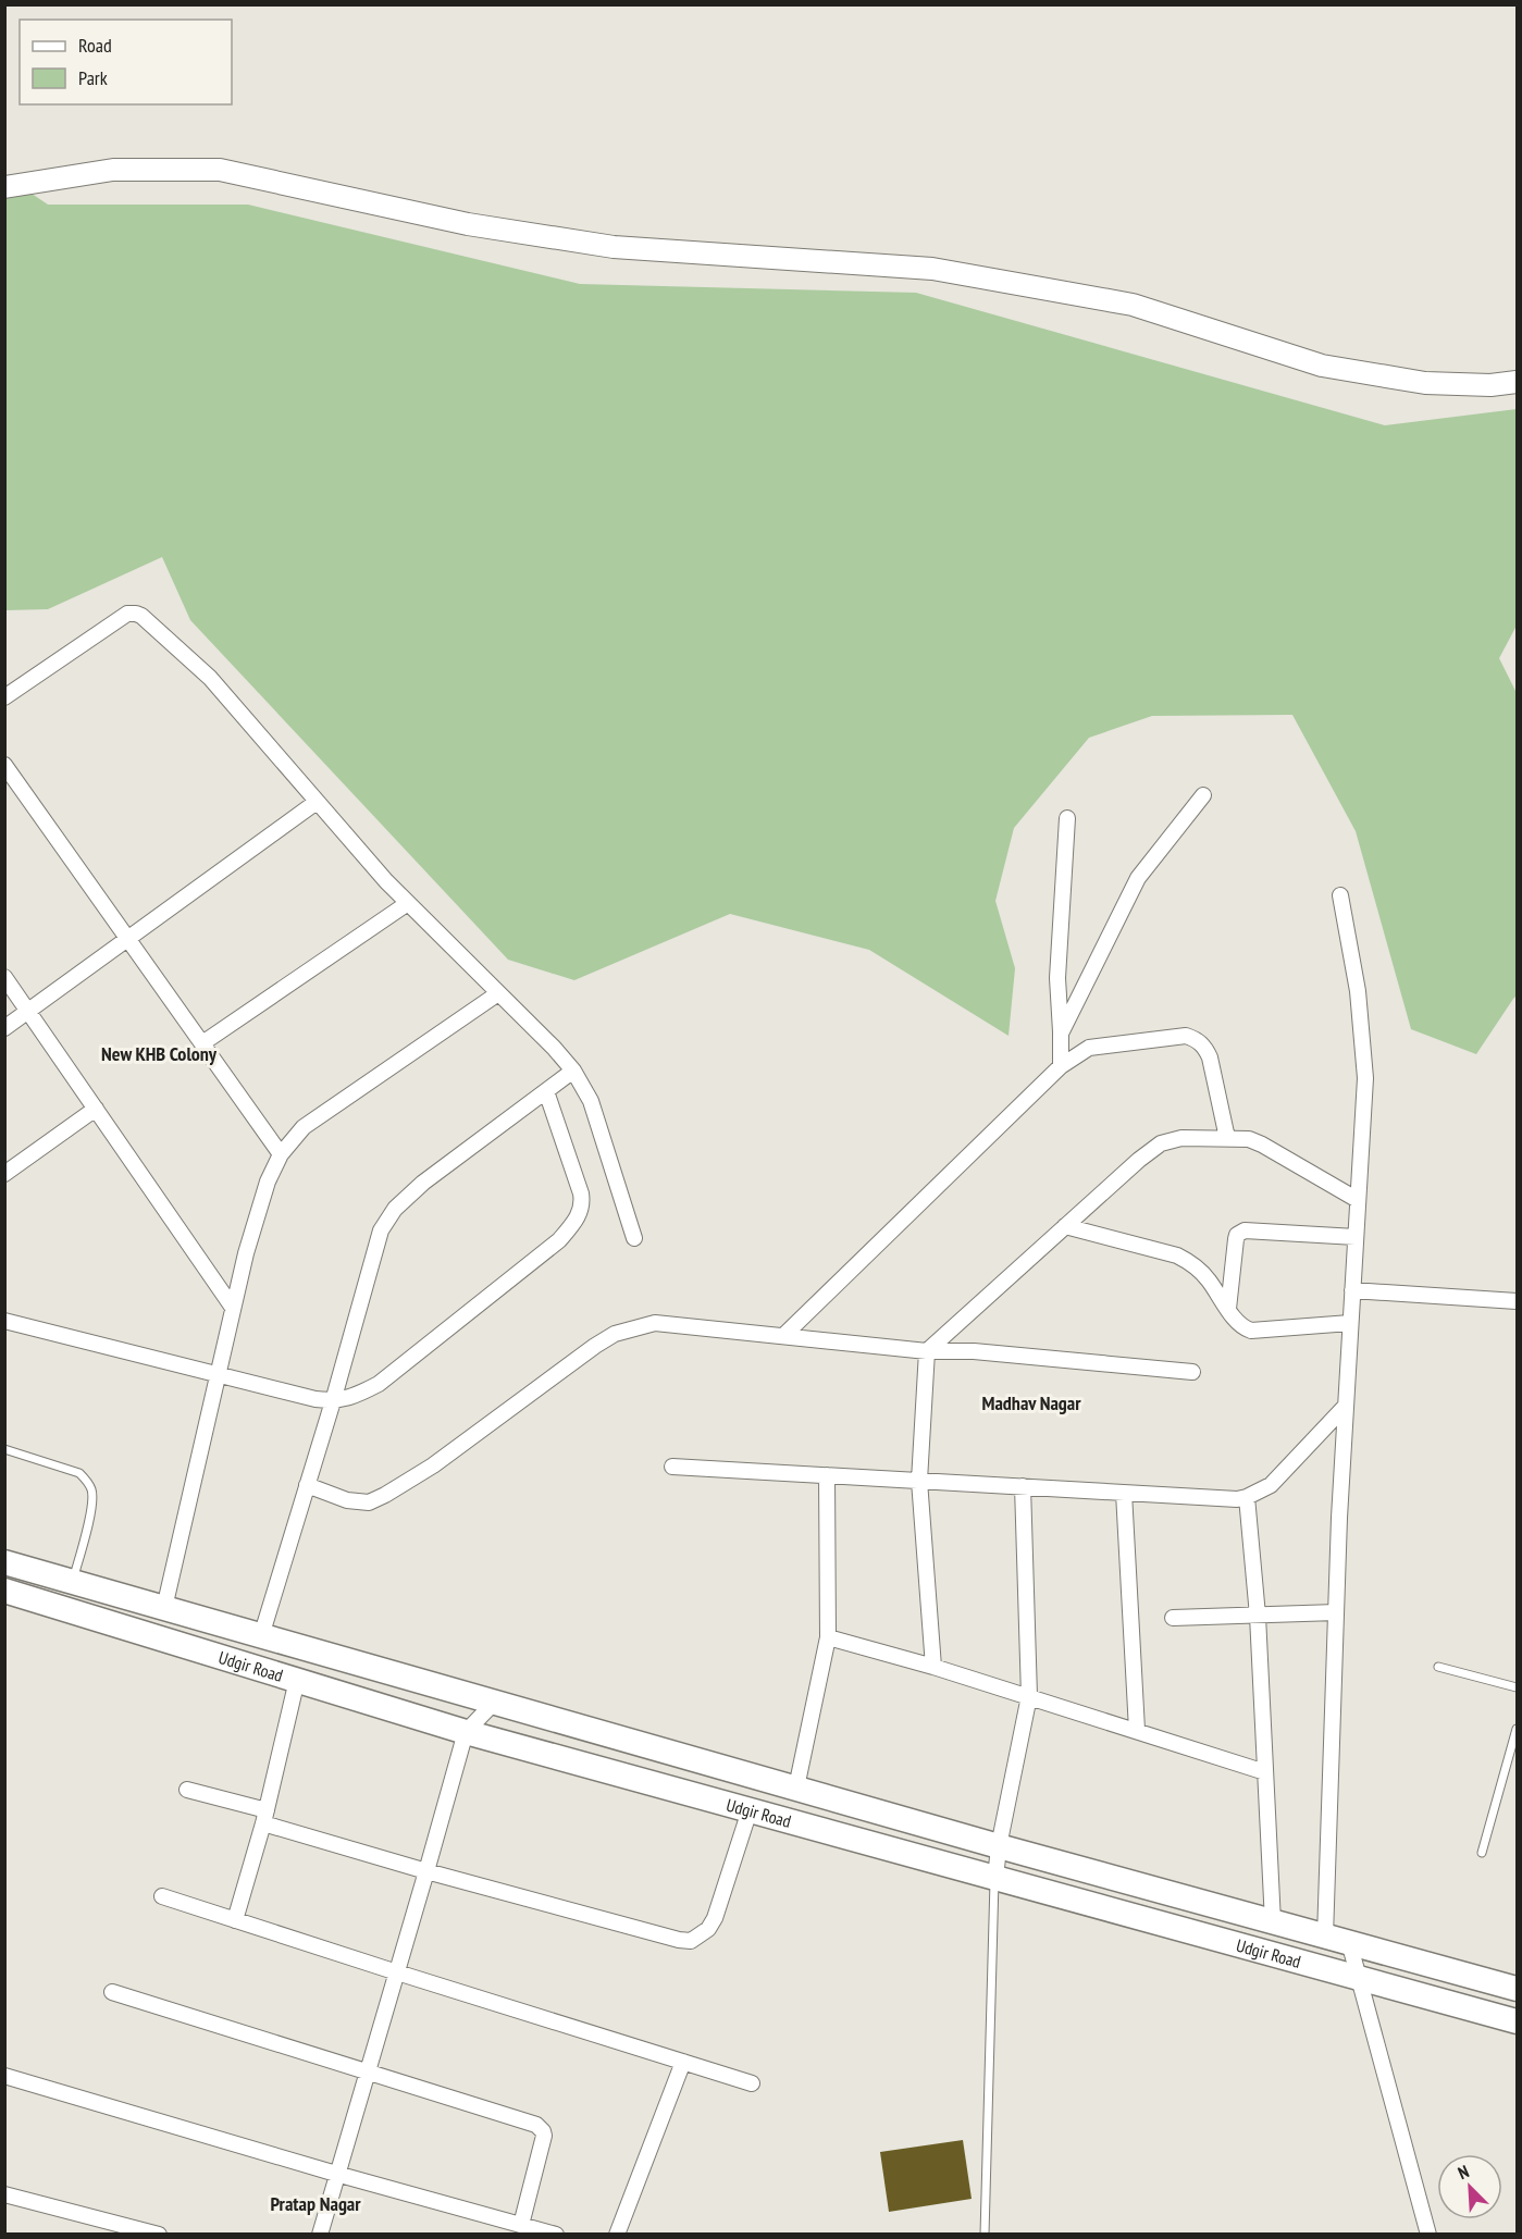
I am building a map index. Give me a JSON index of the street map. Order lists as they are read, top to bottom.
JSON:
{
  "streets": {
    "highway": ["Udgir Road"]
  },
  "districts": ["New KHB Colony", "Madhav Nagar", "Pratap Nagar"],
  "legend": ["Road", "Park"],
  "north": "top left"
}
